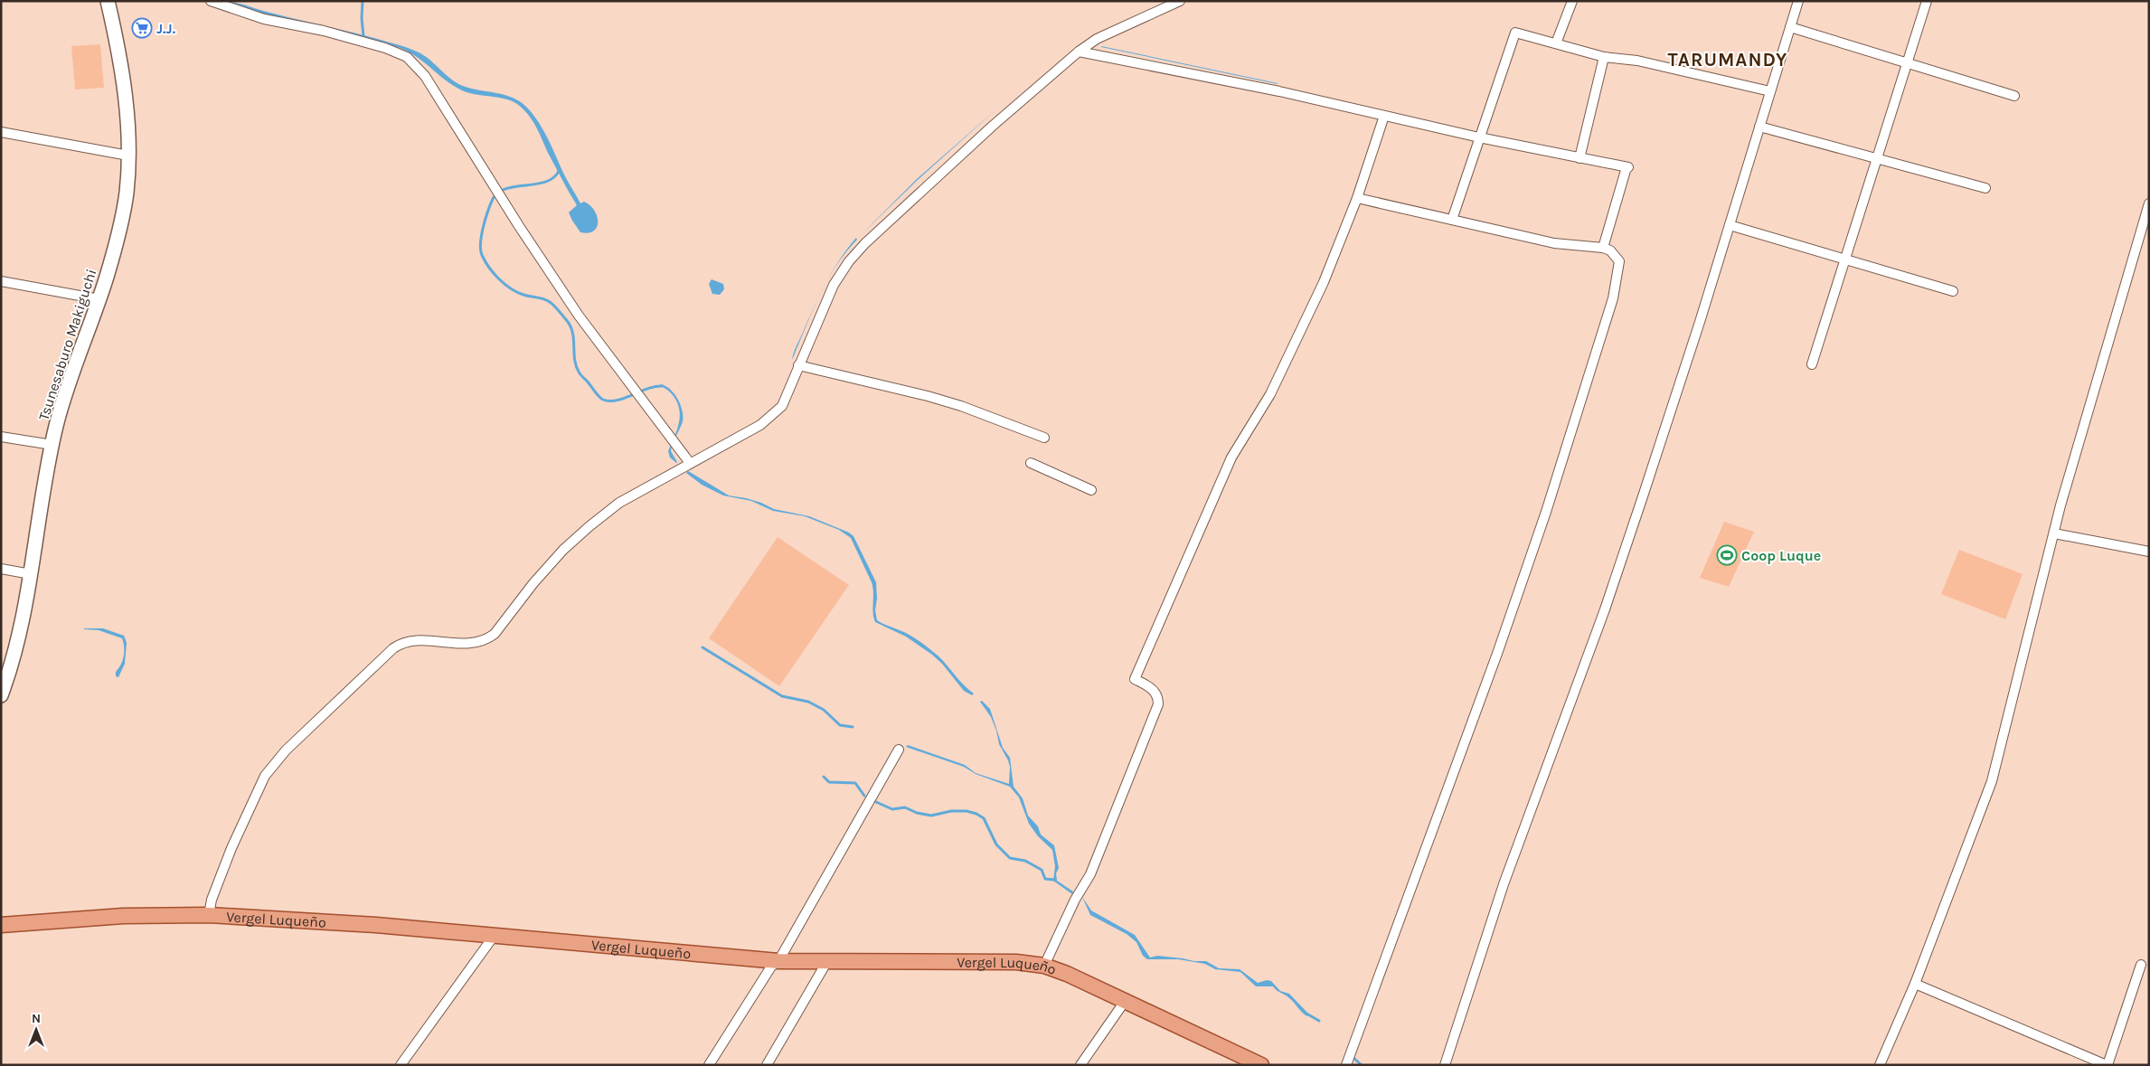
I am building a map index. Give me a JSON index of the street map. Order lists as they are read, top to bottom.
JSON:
{
  "streets": {
    "main road": ["Vergel Luqueño"],
    "street": ["Tsunesaburo Makiguchi"]
  },
  "districts": ["TARUMANDY"],
  "places": {
    "supermarket": ["J.J."],
    "sports": ["Coop Luque"]
  },
  "north": "top"
}
